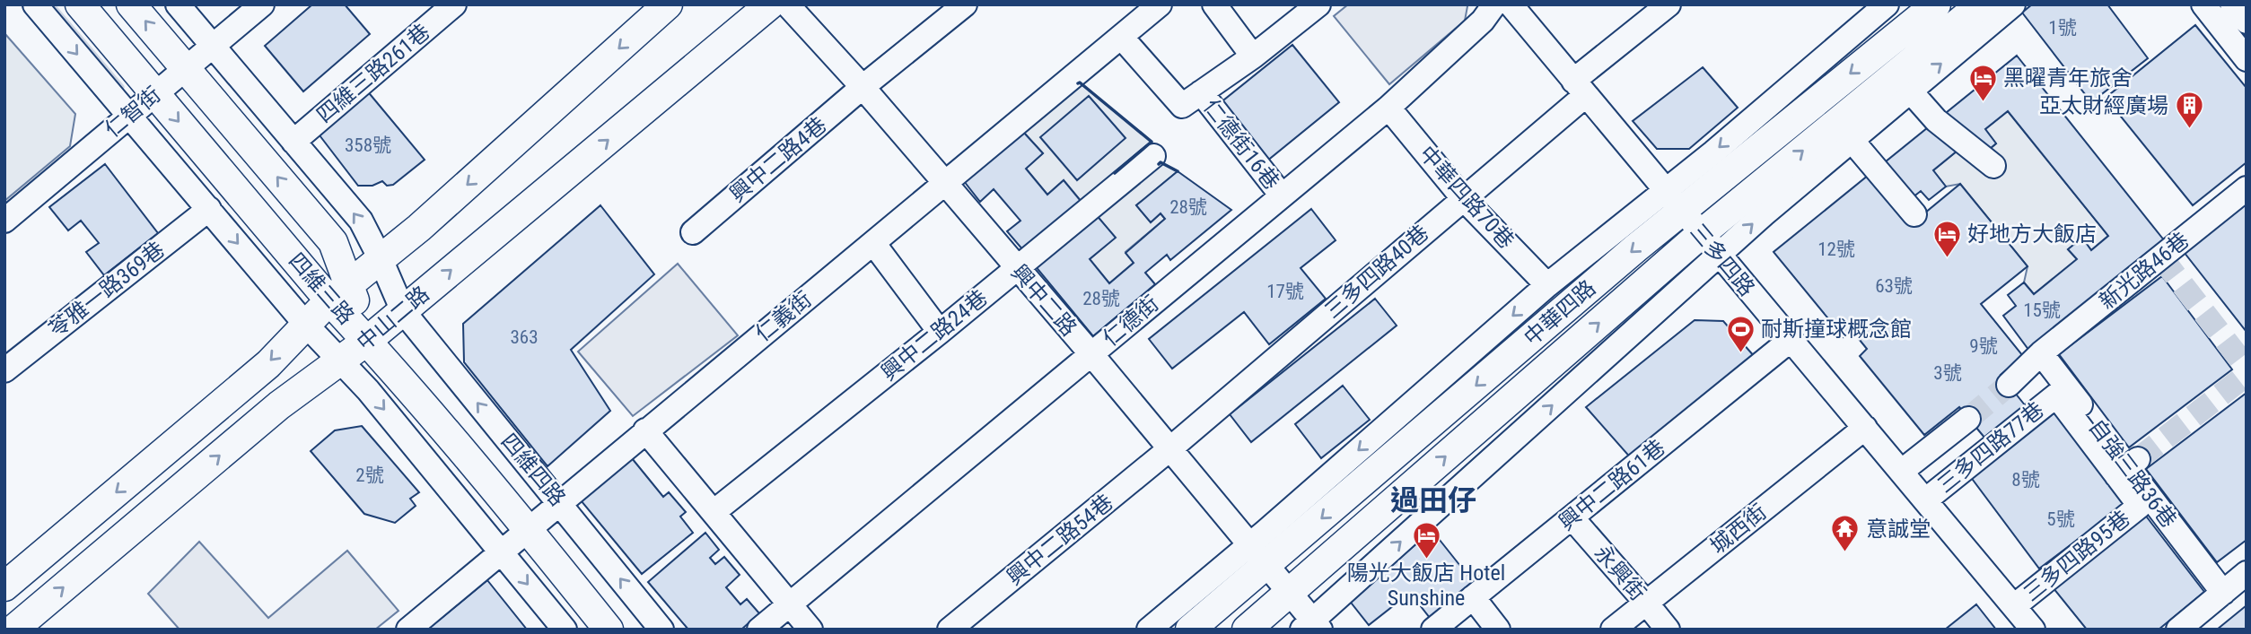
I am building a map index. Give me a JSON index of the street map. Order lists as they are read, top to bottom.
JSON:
{
  "streets": {
    "main road": [
      "四維三路",
      "中華四路",
      "中山二路",
      "四維四路"
    ],
    "street": [
      "四維三路261巷",
      "仁智街",
      "仁德街16巷",
      "興中二路4巷",
      "中華四路70巷",
      "三多四路",
      "新光路46巷",
      "三多四路40巷",
      "苓雅一路369巷",
      "興中二路",
      "仁義街",
      "仁德街",
      "興中二路24巷",
      "三多四路77巷",
      "自強三路36巷",
      "興中二路61巷",
      "城西街",
      "興中二路54巷",
      "三多四路95巷",
      "永興街"
    ]
  },
  "crossings": [
    ["仁智街", "四維三路"],
    ["仁德街16巷", "仁義街"],
    ["仁德街16巷", "仁德街"],
    ["興中二路4巷", "興中二路"],
    ["中華四路70巷", "三多四路40巷"],
    ["中華四路70巷", "中華四路"],
    ["中華四路70巷", "仁德街"],
    ["三多四路", "三多四路40巷"],
    ["三多四路", "中華四路"],
    ["三多四路", "三多四路77巷"],
    ["三多四路", "興中二路61巷"],
    ["三多四路", "城西街"],
    ["三多四路", "三多四路95巷"],
    ["新光路46巷", "自強三路36巷"],
    ["三多四路40巷", "興中二路"],
    ["三多四路40巷", "興中二路54巷"],
    ["四維三路", "苓雅一路369巷"],
    ["四維三路", "中山二路"],
    ["四維三路", "四維四路"],
    ["興中二路", "中華四路"],
    ["興中二路", "仁義街"],
    ["興中二路", "仁德街"],
    ["興中二路", "興中二路24巷"],
    ["興中二路", "興中二路54巷"],
    ["仁義街", "四維四路"],
    ["中山二路", "四維四路"],
    ["三多四路77巷", "自強三路36巷"],
    ["三多四路77巷", "三多四路95巷"],
    ["自強三路36巷", "三多四路95巷"],
    ["興中二路61巷", "永興街"],
    ["城西街", "永興街"]
  ],
  "districts": ["過田仔"],
  "places": {
    "hotel": ["黑曜青年旅舍", "好地方大飯店", "陽光大飯店 Hotel Sunshine"],
    "building": ["亞太財經廣場"],
    "sports": ["耐斯撞球概念館"],
    "temple": ["意誠堂"]
  },
  "house_numbers": [
    "1號",
    "358號",
    "28號",
    "12號",
    "63號",
    "17號",
    "28號",
    "15號",
    "363",
    "9號",
    "3號",
    "2號",
    "8號",
    "5號"
  ]
}
